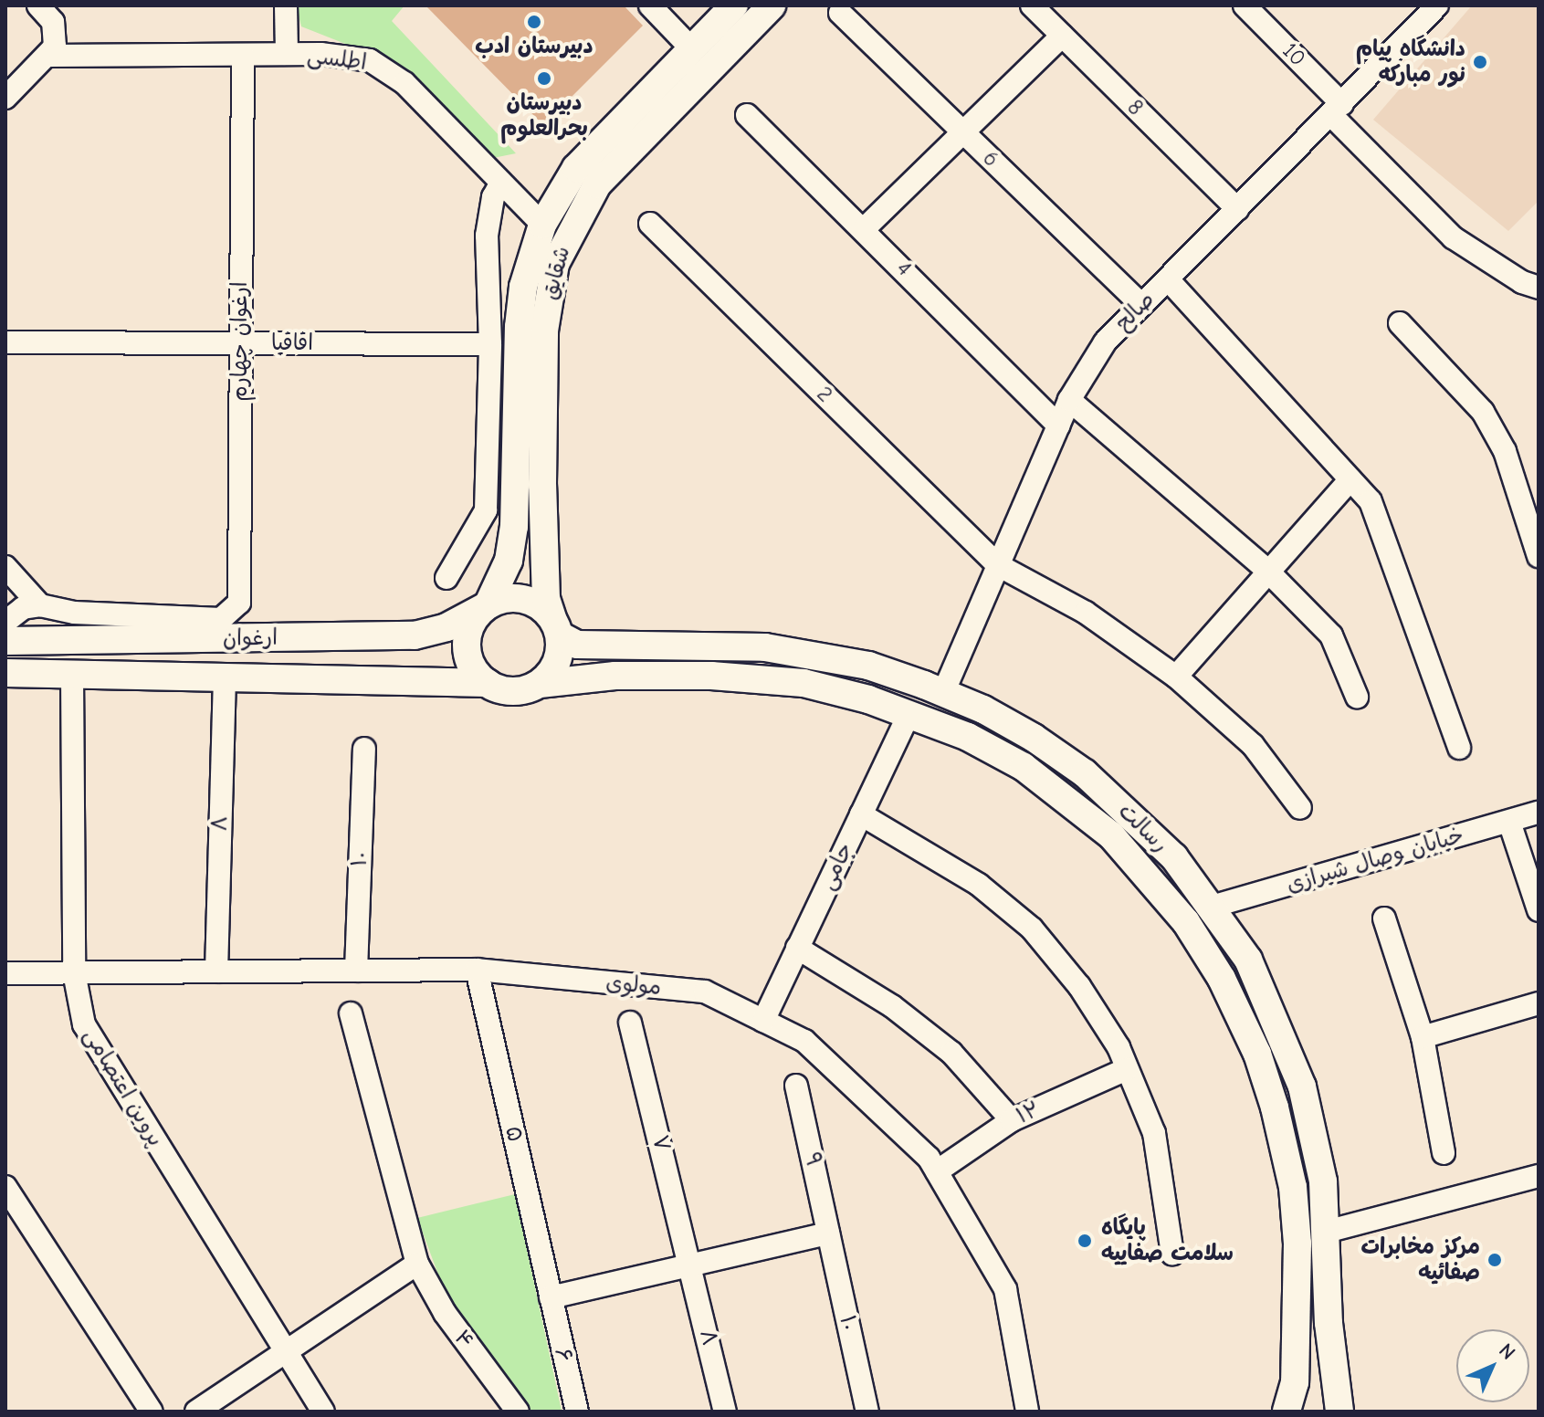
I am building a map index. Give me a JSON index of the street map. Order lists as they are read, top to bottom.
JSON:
{
  "streets": {
    "main road": ["شقایق", "ارغوان", "رسالت"],
    "street": [
      "10",
      "اطلسی",
      "8",
      "6",
      "4",
      "صالح",
      "ارغوان چهارم",
      "اقاقیا",
      "2",
      "۸",
      "۱۰",
      "خیابان وصال شیرازی",
      "جامی",
      "مولوی",
      "پروین اعتصامی",
      "۱۲",
      "۵",
      "۷",
      "۹",
      "۴",
      "۶"
    ]
  },
  "crossings": [
    ["10", "صالح"],
    ["اطلسی", "شقایق"],
    ["اطلسی", "ارغوان چهارم"],
    ["8", "صالح"],
    ["6", "صالح"],
    ["4", "صالح"],
    ["شقایق", "ارغوان"],
    ["شقایق", "رسالت"],
    ["صالح", "2"],
    ["صالح", "رسالت"],
    ["ارغوان چهارم", "اقاقیا"],
    ["ارغوان", "۸"],
    ["ارغوان", "رسالت"],
    ["ارغوان", "پروین اعتصامی"],
    ["۸", "مولوی"],
    ["۸", "۷"],
    ["رسالت", "خیابان وصال شیرازی"],
    ["رسالت", "جامی"],
    ["۱۰", "مولوی"],
    ["۱۰", "۹"],
    ["جامی", "مولوی"],
    ["مولوی", "پروین اعتصامی"],
    ["مولوی", "۱۲"],
    ["مولوی", "۵"],
    ["۵", "۶"]
  ],
  "places": [
    "دبیرستان ادب",
    "دانشگاه پیام نور مبارکه",
    "دبیرستان بحرالعلوم",
    "پایگاه سلامت صفاییه",
    "مرکز مخابرات صفائیه"
  ],
  "north": "top right"
}
